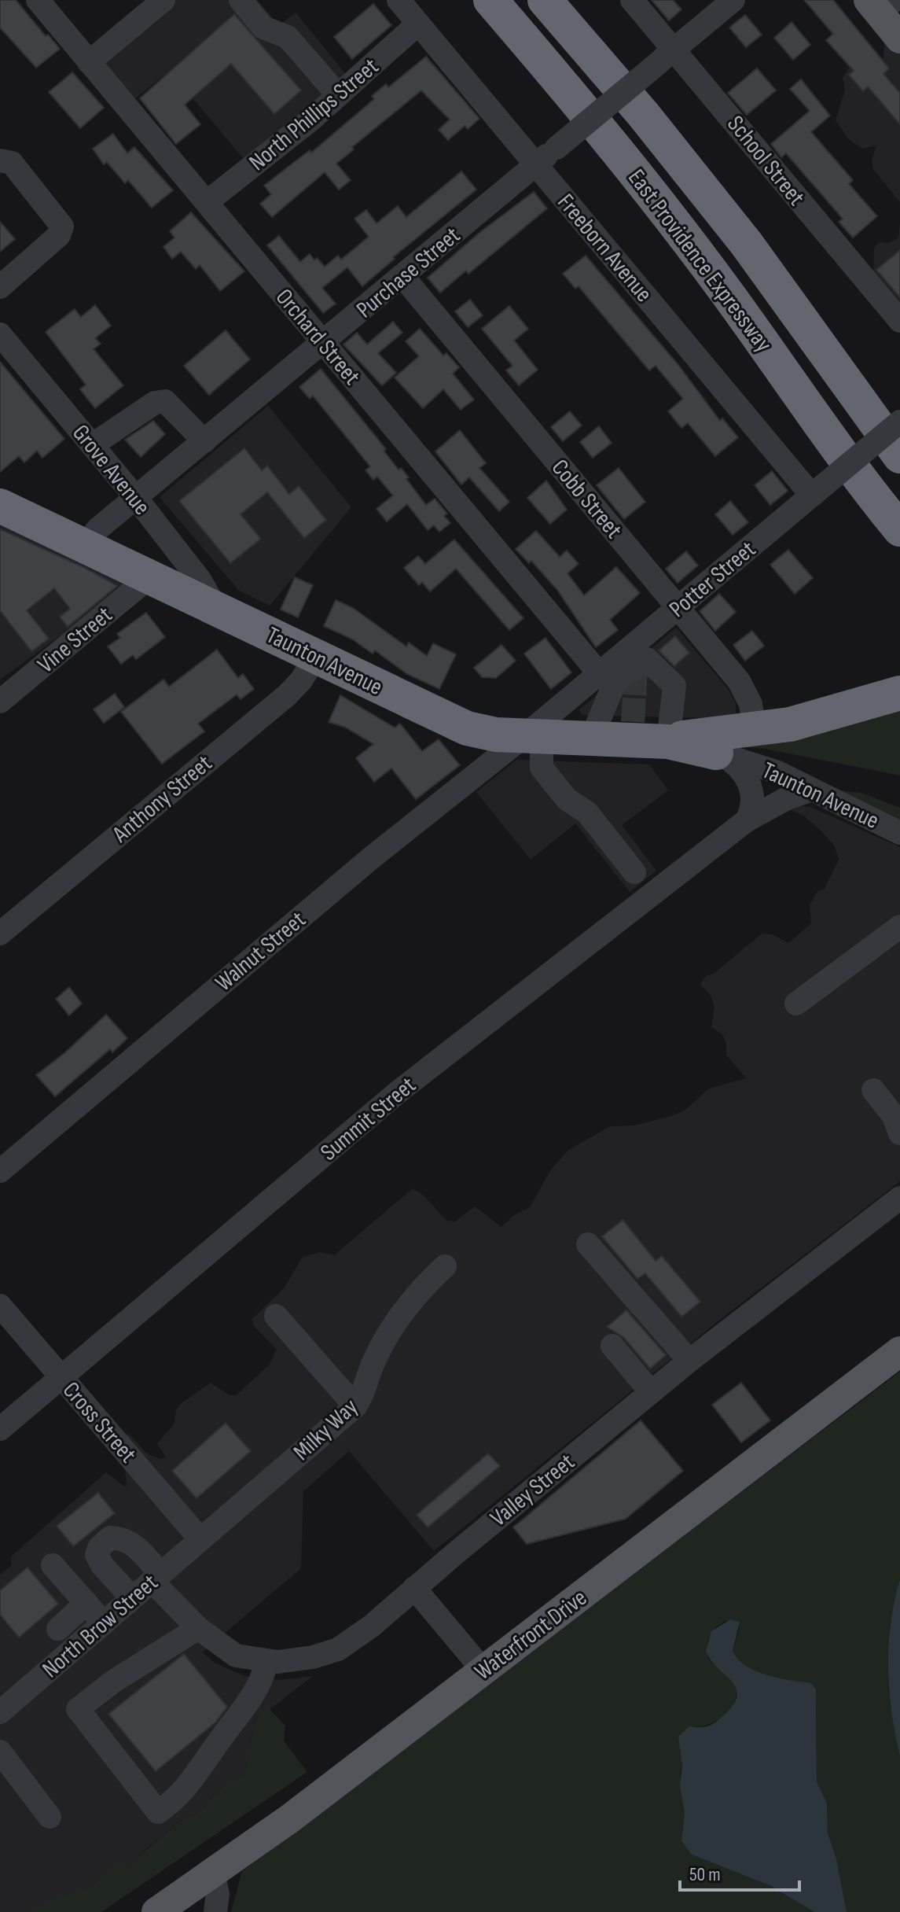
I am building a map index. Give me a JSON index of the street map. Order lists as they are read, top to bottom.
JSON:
{
  "streets": {
    "highway": ["East Providence Expressway", "Taunton Avenue"],
    "main road": ["Waterfront Drive"],
    "street": [
      "North Phillips Street",
      "School Street",
      "Freeborn Avenue",
      "Purchase Street",
      "Orchard Street",
      "Grove Avenue",
      "Cobb Street",
      "Potter Street",
      "Vine Street",
      "Anthony Street",
      "Walnut Street",
      "Summit Street",
      "Cross Street",
      "Milky Way",
      "Valley Street",
      "North Brow Street"
    ]
  },
  "crossings": [
    ["North Phillips Street", "Freeborn Avenue"],
    ["North Phillips Street", "Orchard Street"],
    ["School Street", "Purchase Street"],
    ["Freeborn Avenue", "Purchase Street"],
    ["Freeborn Avenue", "Potter Street"],
    ["Purchase Street", "Orchard Street"],
    ["Purchase Street", "Grove Avenue"],
    ["Purchase Street", "Cobb Street"],
    ["Purchase Street", "Taunton Avenue"],
    ["Orchard Street", "Potter Street"],
    ["Grove Avenue", "Taunton Avenue"],
    ["Cobb Street", "Potter Street"],
    ["Cobb Street", "Taunton Avenue"],
    ["Potter Street", "Taunton Avenue"],
    ["Potter Street", "Walnut Street"],
    ["Vine Street", "Taunton Avenue"],
    ["Taunton Avenue", "Anthony Street"],
    ["Taunton Avenue", "Walnut Street"],
    ["Taunton Avenue", "Summit Street"],
    ["Summit Street", "Cross Street"],
    ["Cross Street", "Milky Way"],
    ["Cross Street", "North Brow Street"],
    ["Milky Way", "North Brow Street"],
    ["Valley Street", "North Brow Street"]
  ],
  "scale_bar": "50 m"
}
